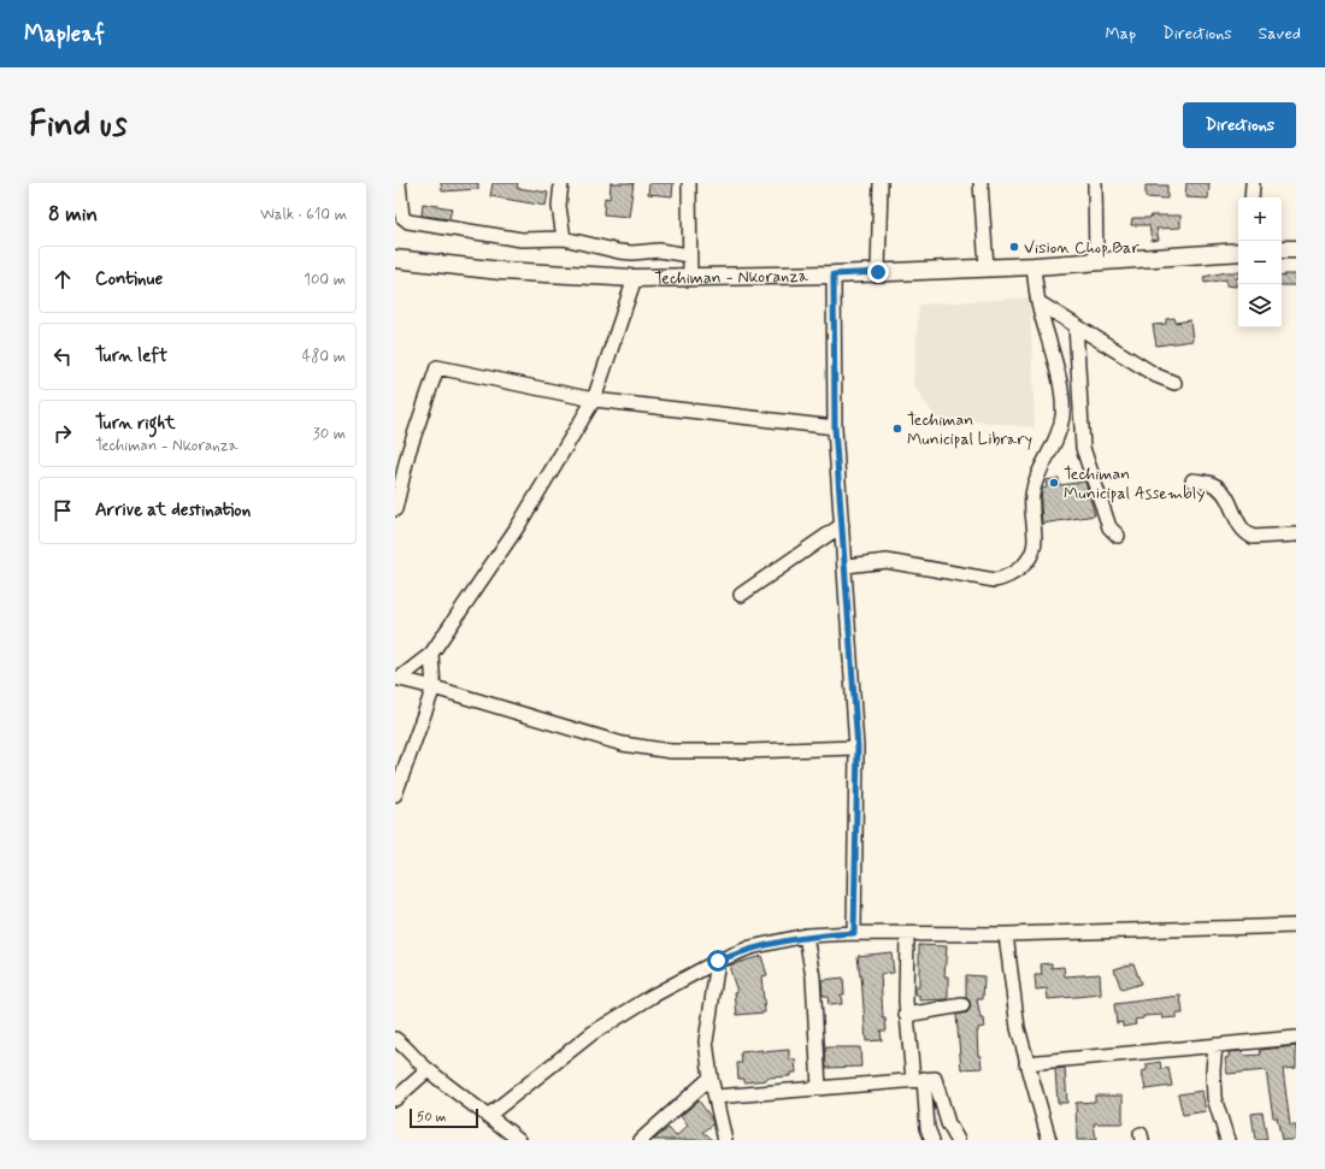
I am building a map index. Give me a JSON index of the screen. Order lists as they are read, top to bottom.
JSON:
{
  "streets": {
    "main road": ["Techiman - Nkoranza"]
  },
  "places": ["Vision Chop Bar", "Techiman Municipal Library", "Techiman Municipal Assembly"],
  "scale_bar": "50 m",
  "page": {
    "header": "Mapleaf",
    "nav": ["Map", "Directions", "Saved"],
    "buttons": "Directions",
    "title": "Find us",
    "heading": ["8 min", "Walk · 610 m"],
    "map_buttons": ["+", "−"],
    "list": [
      ["Continue", "100 m"],
      ["Turn left", "480 m"],
      ["Turn right", "Techiman - Nkoranza", "30 m"],
      "Arrive at destination"
    ],
    "scale": "50 m"
  }
}
